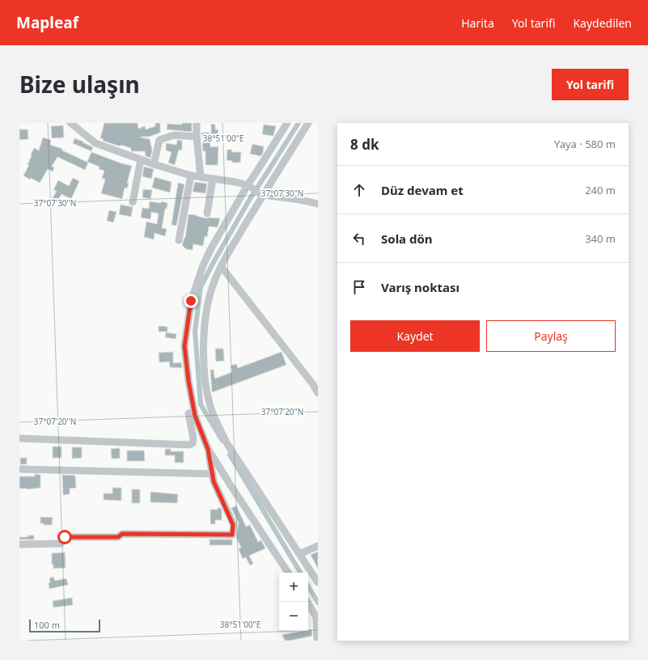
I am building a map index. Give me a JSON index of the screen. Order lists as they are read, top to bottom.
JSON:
{
  "scale_bar": "100 m",
  "page": {
    "header": "Mapleaf",
    "nav": ["Harita", "Yol tarifi", "Kaydedilen"],
    "title": "Bize ulaşın",
    "buttons": [
      "Yol tarifi",
      ["Kaydet", "Paylaş"]
    ],
    "heading": ["8 dk", "Yaya · 580 m"],
    "list": [
      ["Düz devam et", "240 m"],
      ["Sola dön", "340 m"],
      "Varış noktası"
    ],
    "map_buttons": ["+", "−"],
    "scale": "100 m"
  },
  "coordinates": ["38°51'00\"E", "37°07'30\"N", "37°07'20\"N"]
}
